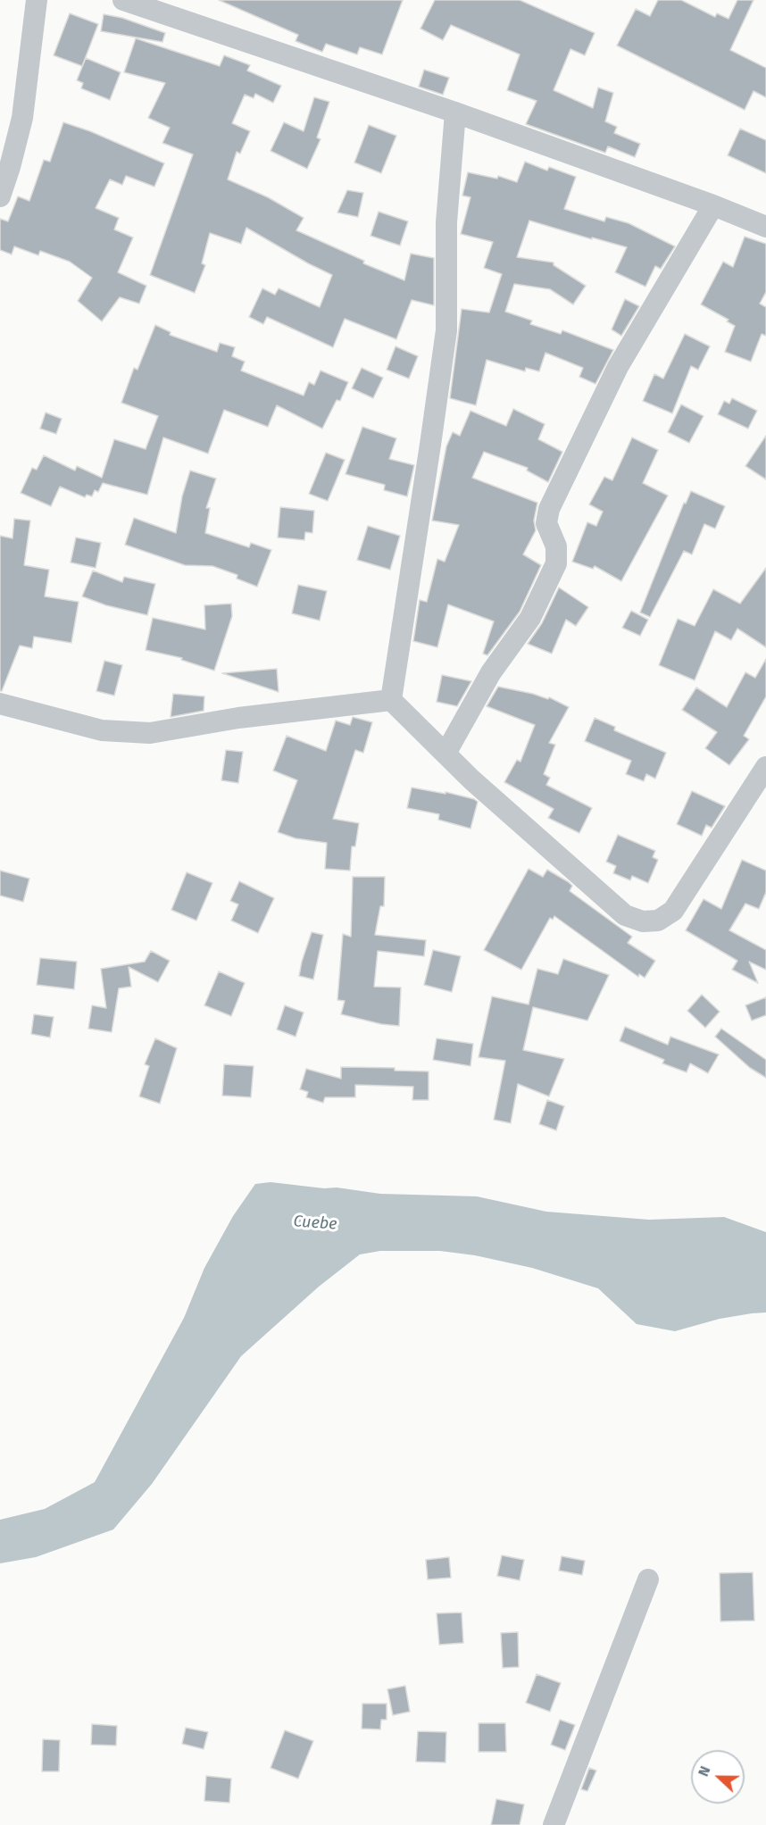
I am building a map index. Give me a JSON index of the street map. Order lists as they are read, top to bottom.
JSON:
{
  "water": ["Cuebe"],
  "north": "left"
}
